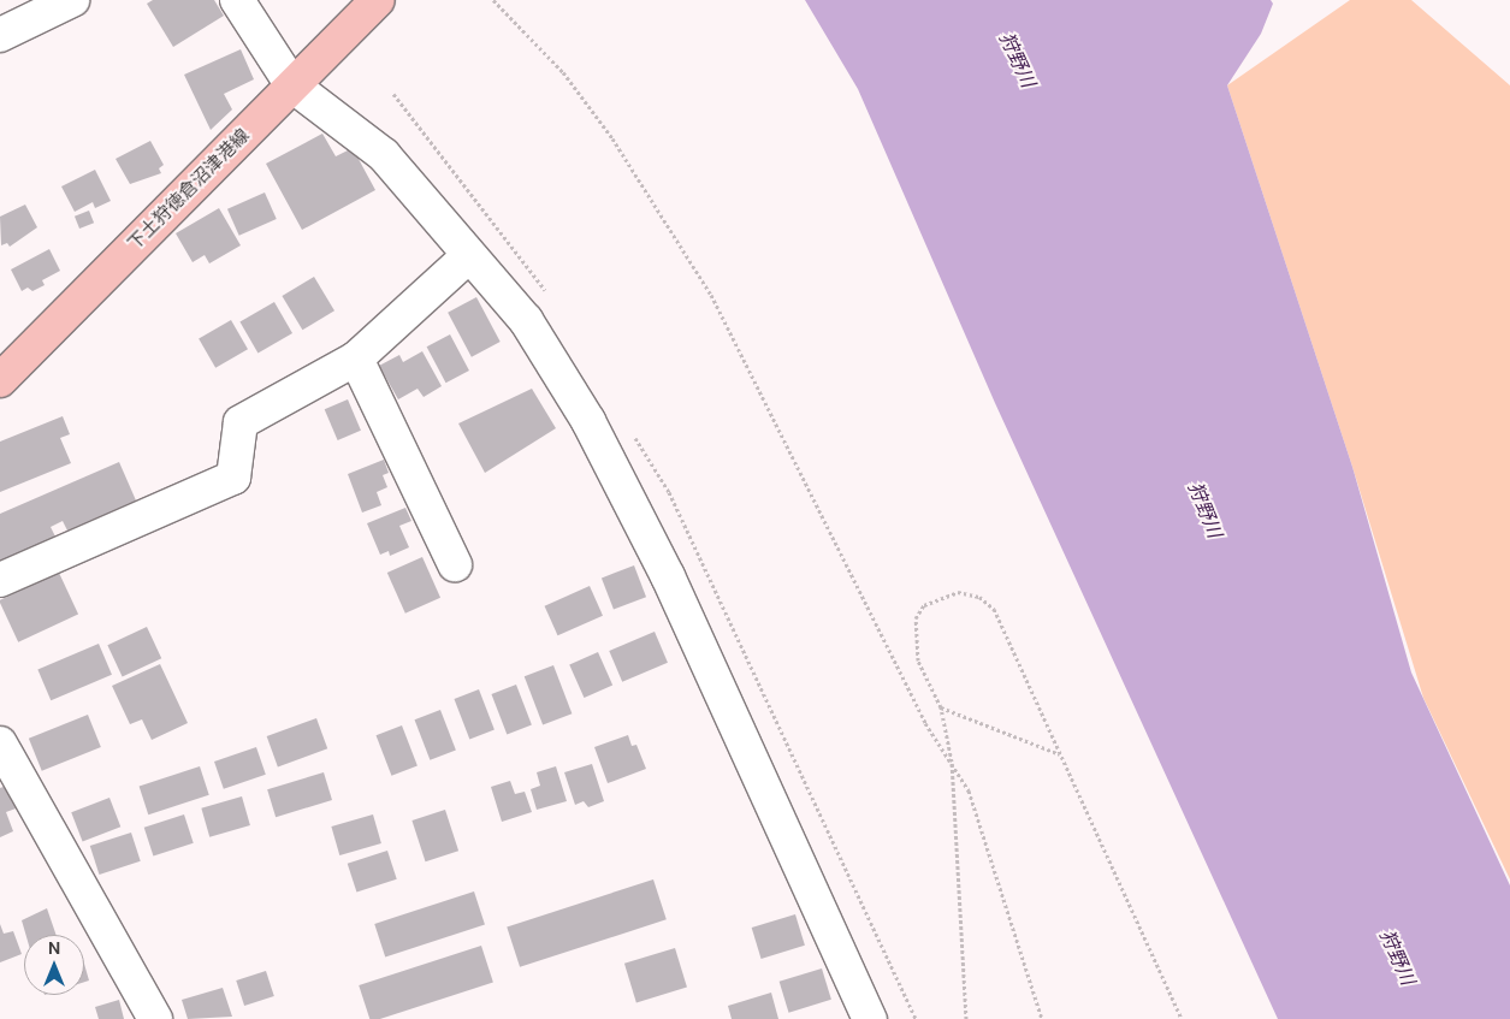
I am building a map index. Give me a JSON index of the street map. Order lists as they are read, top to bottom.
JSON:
{
  "streets": {
    "main road": ["下土狩徳倉沼津港線"]
  },
  "water": ["狩野川"],
  "north": "top"
}
